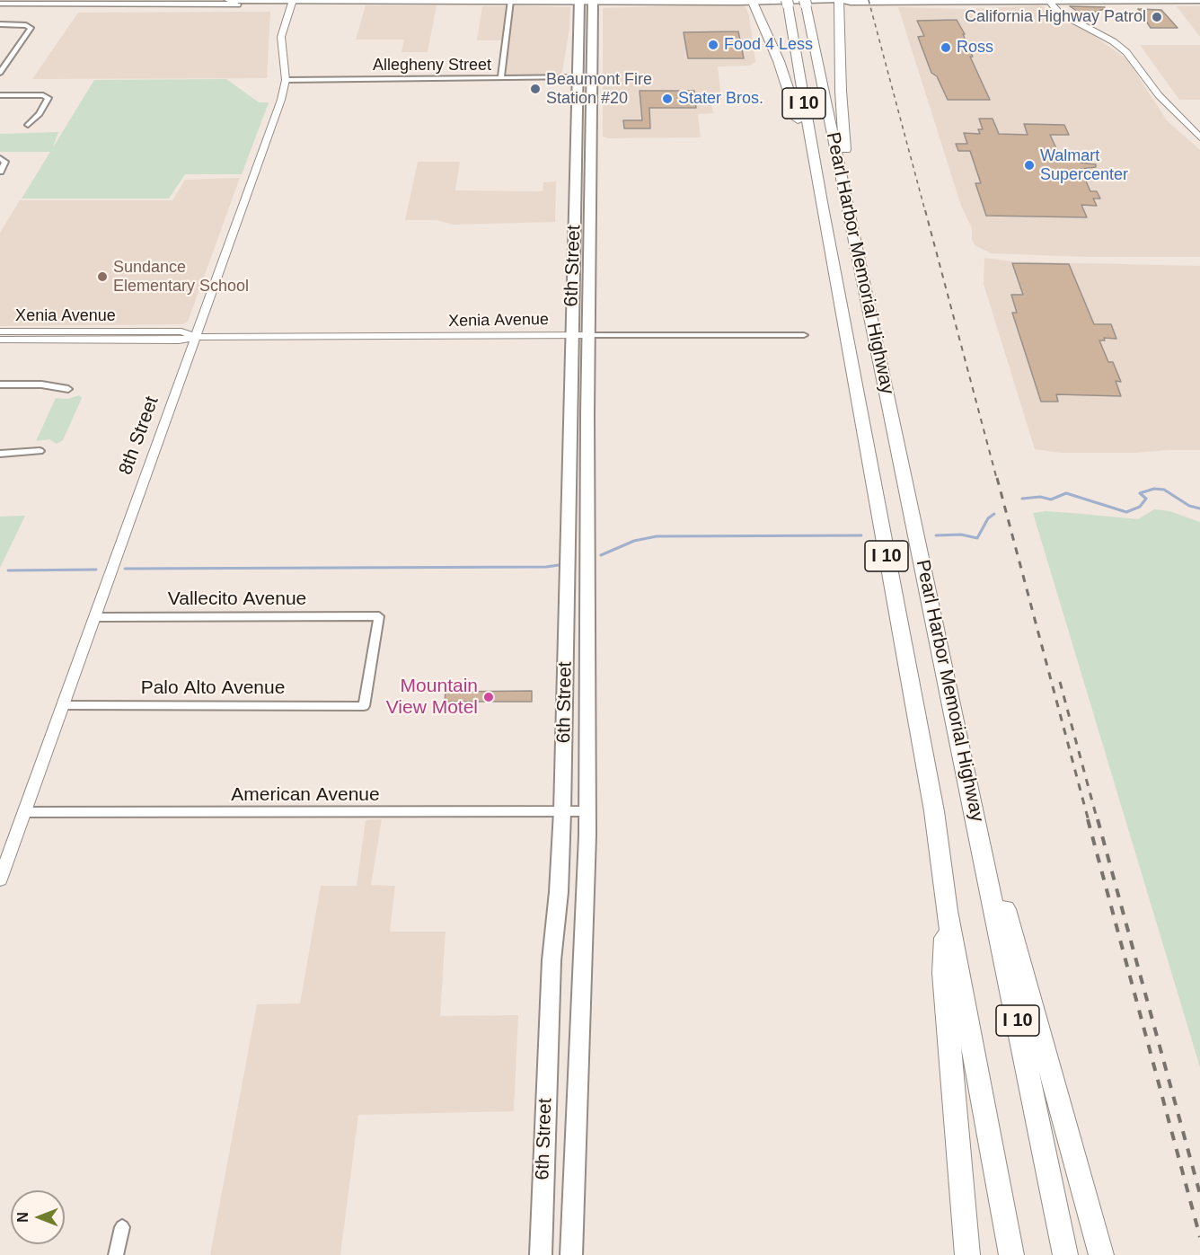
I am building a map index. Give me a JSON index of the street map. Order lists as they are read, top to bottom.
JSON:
{
  "streets": {
    "highway": ["I 10", "Pearl Harbor Memorial Highway"],
    "main road": ["6th Street"],
    "street": [
      "Allegheny Street",
      "Xenia Avenue",
      "8th Street",
      "Vallecito Avenue",
      "Palo Alto Avenue",
      "American Avenue"
    ]
  },
  "crossings": [
    ["Allegheny Street", "6th Street"],
    ["Allegheny Street", "8th Street"],
    ["6th Street", "Xenia Avenue"],
    ["6th Street", "American Avenue"],
    ["Xenia Avenue", "8th Street"],
    ["8th Street", "Vallecito Avenue"],
    ["8th Street", "Palo Alto Avenue"],
    ["8th Street", "American Avenue"],
    ["Vallecito Avenue", "Palo Alto Avenue"]
  ],
  "places": [
    "California Highway Patrol",
    "Food 4 Less",
    "Ross",
    "Beaumont Fire Station #20",
    "Stater Bros.",
    "Walmart Supercenter",
    "Sundance Elementary School",
    "Mountain View Motel"
  ],
  "north": "left"
}
